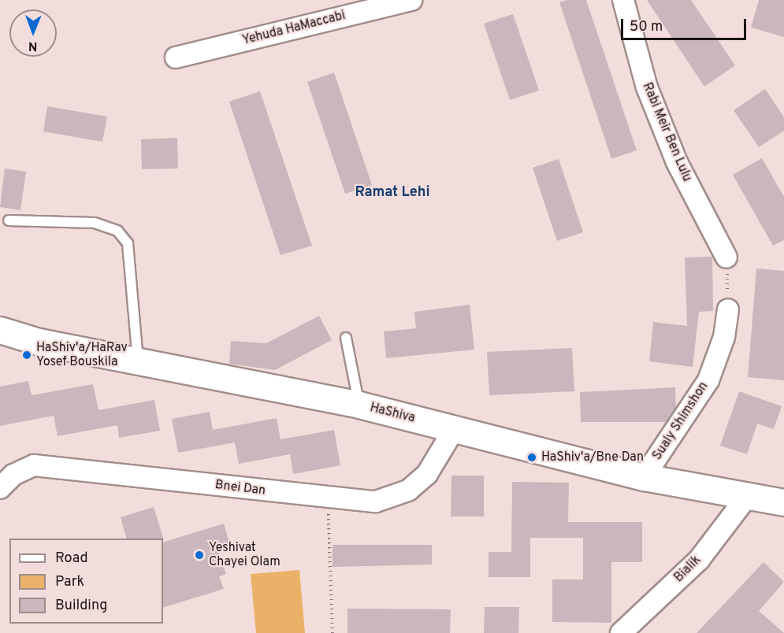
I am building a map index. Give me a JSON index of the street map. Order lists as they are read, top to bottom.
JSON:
{
  "streets": {
    "main road": ["HaShiva"],
    "street": [
      "Yehuda HaMaccabi",
      "Rabi Meir Ben Lulu",
      "Sualy Shimshon",
      "Bnei Dan",
      "Bialik"
    ]
  },
  "crossings": [
    ["HaShiva", "Sualy Shimshon"],
    ["HaShiva", "Bnei Dan"],
    ["HaShiva", "Bialik"]
  ],
  "districts": ["Ramat Lehi"],
  "places": ["HaShiv'a/HaRav Yosef Bouskila", "HaShiv'a/Bne Dan", "Yeshivat Chayei Olam"],
  "legend": ["Road", "Park", "Building"],
  "scale_bar": "50 m",
  "north": "bottom"
}
